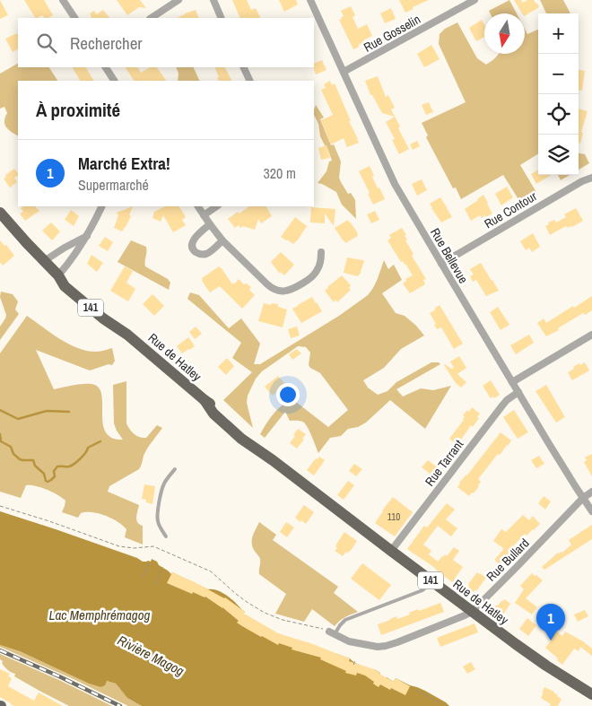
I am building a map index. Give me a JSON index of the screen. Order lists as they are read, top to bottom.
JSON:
{
  "streets": {
    "main road": ["141", "Rue de Hatley"],
    "street": [
      "Rue Gosselin",
      "Rue Contour",
      "Rue Bellevue",
      "Rue Tarrant",
      "Rue Bullard"
    ]
  },
  "crossings": [
    ["Rue Gosselin", "Rue Bellevue"],
    ["Rue Contour", "Rue Bellevue"],
    ["Rue Bellevue", "Rue Tarrant"],
    ["Rue Bellevue", "Rue Bullard"],
    ["Rue de Hatley", "Rue Tarrant"],
    ["Rue de Hatley", "Rue Bullard"]
  ],
  "water": ["Lac Memphrémagog", "Rivière Magog"],
  "house_numbers": ["110"],
  "north": "bottom",
  "page": {
    "map_buttons": ["+", "−"],
    "search": "Rechercher",
    "heading": "À proximité",
    "list": [
      {
        "mark": "1",
        "name": "Marché Extra!",
        "note": "Supermarché",
        "value": "320 m"
      }
    ],
    "pins": "1"
  }
}
